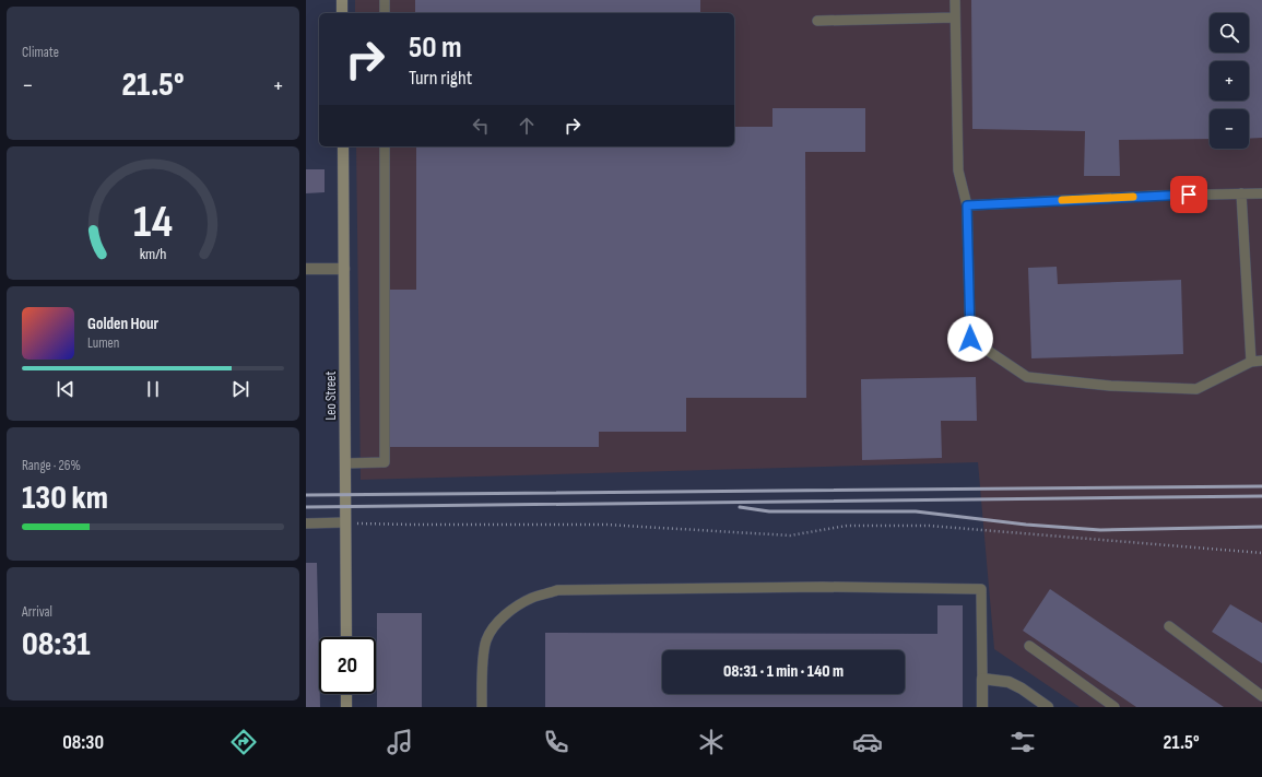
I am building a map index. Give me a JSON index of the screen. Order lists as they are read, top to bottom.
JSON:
{
  "streets": {
    "street": ["Leo Street"]
  },
  "page": {
    "tile": [
      "Climate",
      ["Range · 26%", "130 km"],
      ["Arrival", "08:31"]
    ],
    "map_buttons": ["+", "−"],
    "turn": ["50 m", "Turn right"],
    "heat": ["−", "21.5°", "+"],
    "song": ["Golden Hour", "Lumen"],
    "limit": "20",
    "trip": "08:31 · 1 min · 140 m",
    "tabs": ["08:30", "21.5°"],
    "gauge": ["14", "km/h"]
  }
}
